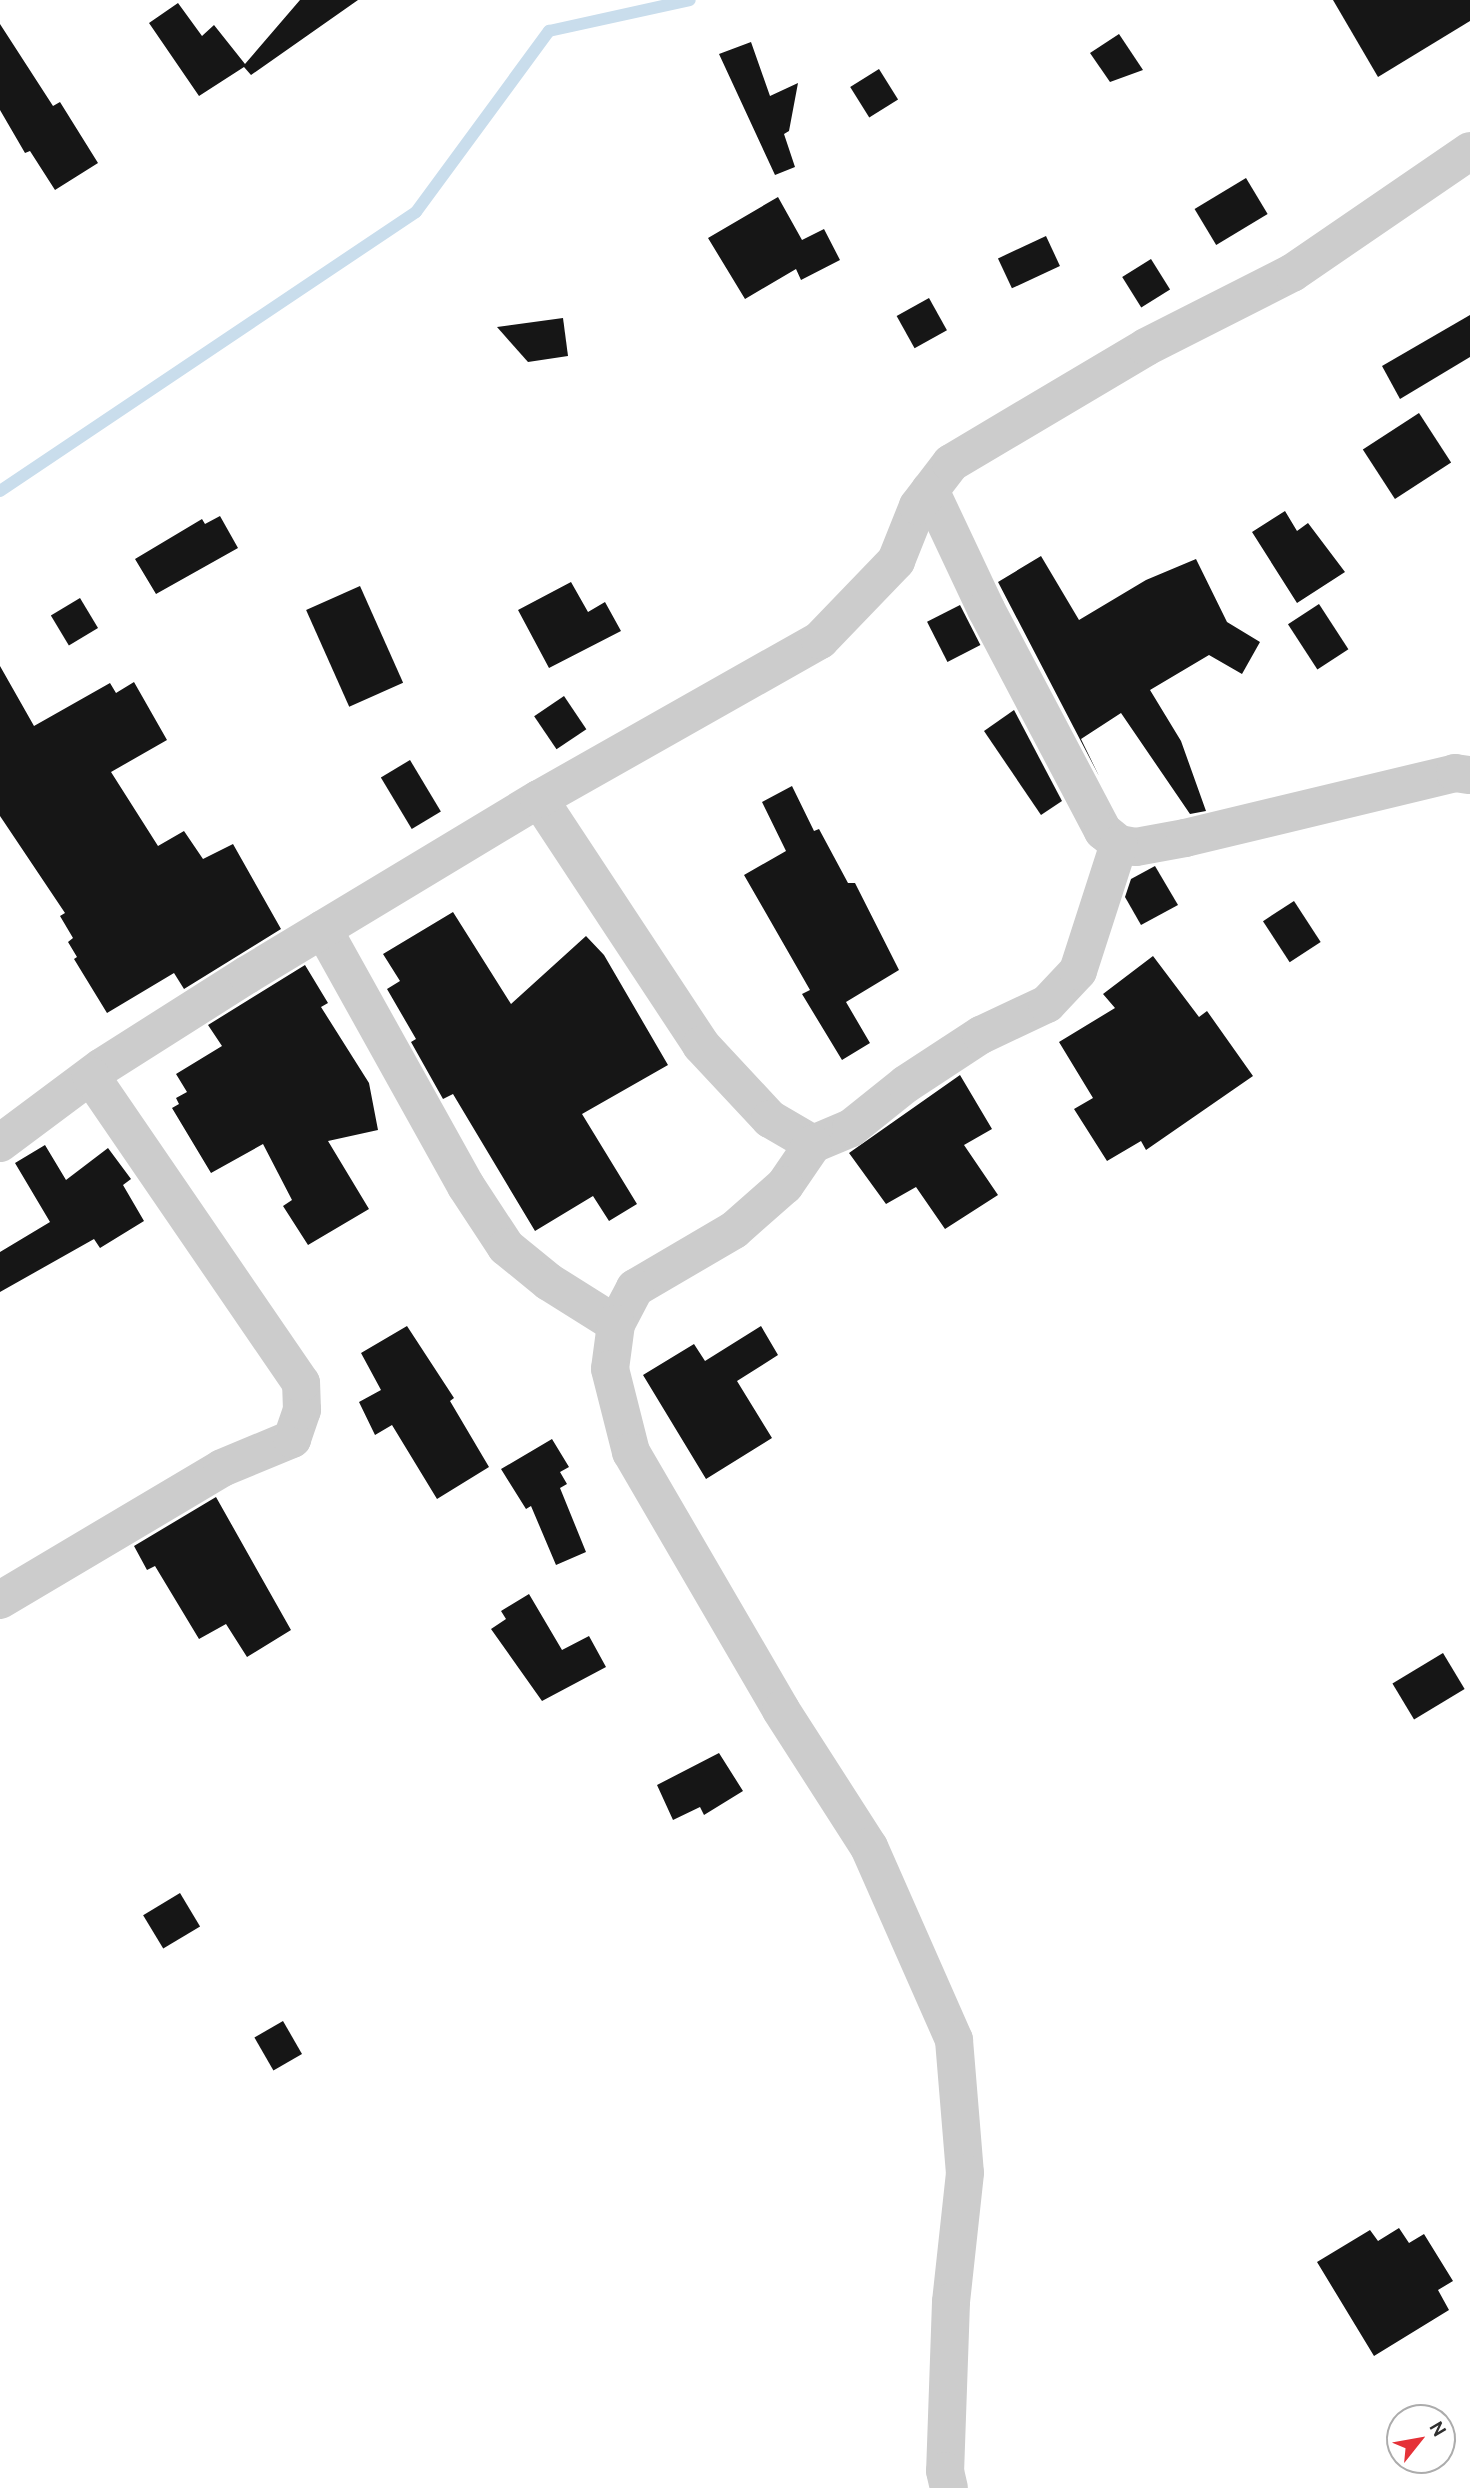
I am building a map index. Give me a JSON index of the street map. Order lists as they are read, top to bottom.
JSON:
{
  "north": "top right"
}
